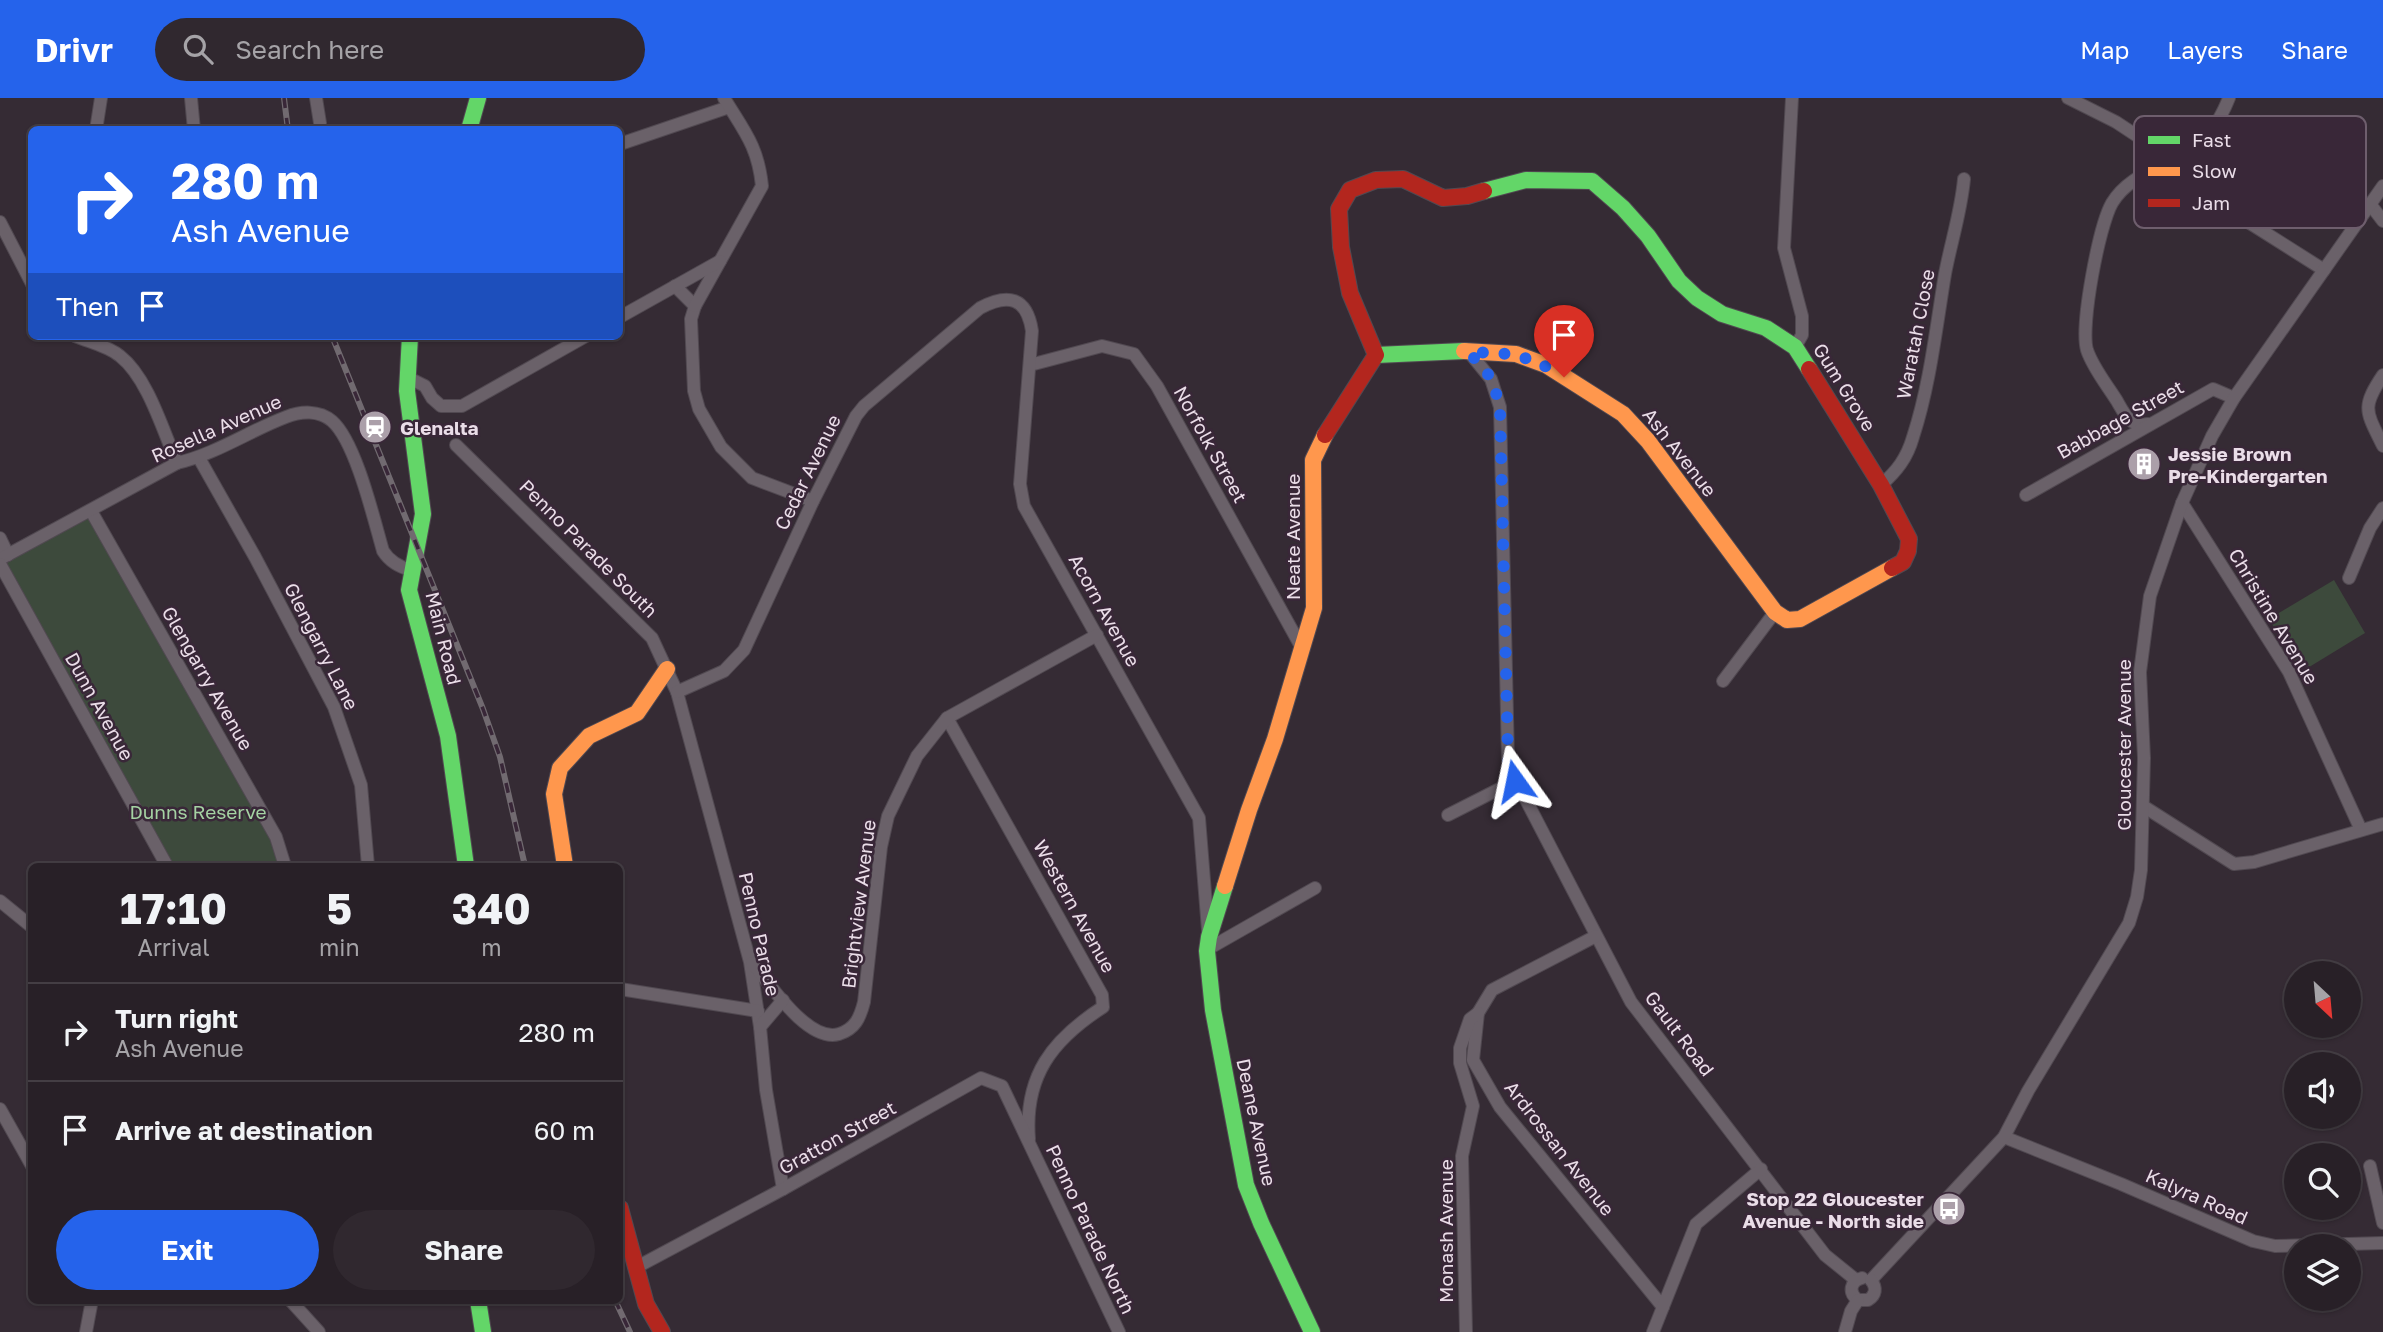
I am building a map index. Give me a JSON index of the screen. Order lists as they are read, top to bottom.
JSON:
{
  "streets": {
    "street": [
      "Waratah Close",
      "Gum Grove",
      "Babbage Street",
      "Rosella Avenue",
      "Norfolk Street",
      "Ash Avenue",
      "Cedar Avenue",
      "Neate Avenue",
      "Penno Parade South",
      "Acorn Avenue",
      "Christine Avenue",
      "Main Road",
      "Glengarry Lane",
      "Glengarry Avenue",
      "Dunn Avenue",
      "Gloucester Avenue",
      "Brightview Avenue",
      "Western Avenue",
      "Penno Parade",
      "Gault Road",
      "Deane Avenue",
      "Gratton Street",
      "Ardrossan Avenue",
      "Kalyra Road",
      "Penno Parade North",
      "Monash Avenue"
    ]
  },
  "crossings": [
    ["Waratah Close", "Gum Grove"],
    ["Gum Grove", "Ash Avenue"],
    ["Babbage Street", "Gloucester Avenue"],
    ["Rosella Avenue", "Main Road"],
    ["Rosella Avenue", "Glengarry Lane"],
    ["Rosella Avenue", "Glengarry Avenue"],
    ["Rosella Avenue", "Dunn Avenue"],
    ["Norfolk Street", "Neate Avenue"],
    ["Norfolk Street", "Acorn Avenue"],
    ["Ash Avenue", "Neate Avenue"],
    ["Ash Avenue", "Gault Road"],
    ["Cedar Avenue", "Penno Parade South"],
    ["Cedar Avenue", "Acorn Avenue"],
    ["Cedar Avenue", "Penno Parade"],
    ["Neate Avenue", "Acorn Avenue"],
    ["Neate Avenue", "Deane Avenue"],
    ["Penno Parade South", "Penno Parade"],
    ["Acorn Avenue", "Brightview Avenue"],
    ["Acorn Avenue", "Deane Avenue"],
    ["Christine Avenue", "Gloucester Avenue"],
    ["Gloucester Avenue", "Gault Road"],
    ["Gloucester Avenue", "Kalyra Road"],
    ["Brightview Avenue", "Western Avenue"],
    ["Brightview Avenue", "Penno Parade"],
    ["Western Avenue", "Gratton Street"],
    ["Western Avenue", "Penno Parade North"],
    ["Penno Parade", "Gratton Street"],
    ["Gratton Street", "Penno Parade North"],
    ["Ardrossan Avenue", "Monash Avenue"]
  ],
  "parks": ["Dunns Reserve"],
  "places": {
    "station": ["Glenalta"],
    "building": ["Jessie Brown Pre-Kindergarten"],
    "bus stop": ["Stop 22 Gloucester Avenue - North side"]
  },
  "legend": ["Fast", "Slow", "Jam"],
  "north": "bottom right",
  "page": {
    "header": "Drivr",
    "search": "Search here",
    "nav": ["Map", "Layers", "Share"],
    "turn": ["280 m", "Ash Avenue"],
    "then": "Then",
    "eta": [
      "17:10",
      "Arrival",
      "5",
      "min",
      "340",
      "m"
    ],
    "list": [
      {
        "name": "Turn right",
        "note": "Ash Avenue",
        "value": "280 m"
      },
      {
        "name": "Arrive at destination",
        "value": "60 m"
      }
    ],
    "buttons": ["Exit", "Share"]
  }
}
